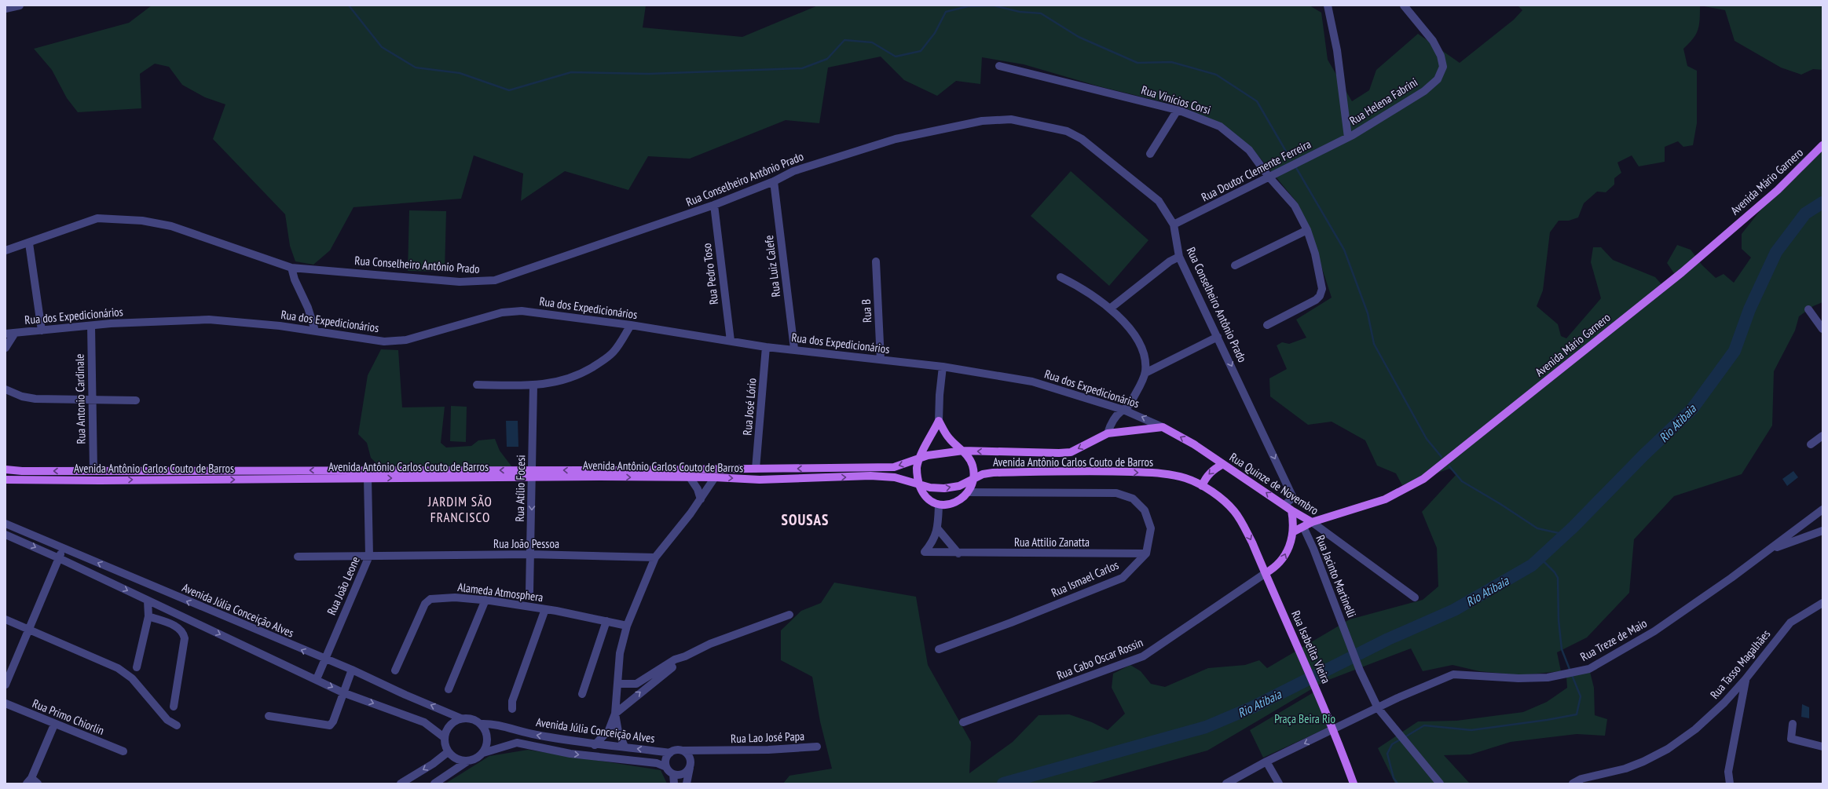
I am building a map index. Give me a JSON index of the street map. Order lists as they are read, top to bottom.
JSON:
{
  "streets": {
    "main road": [
      "Avenida Mário Garnero",
      "Avenida Antônio Carlos Couto de Barros",
      "Rua Quinze de Novembro",
      "Rua Isabelita Vieira"
    ],
    "street": [
      "Rua Vinícios Corsi",
      "Rua Helena Fabrini",
      "Rua Doutor Clemente Ferreira",
      "Rua Conselheiro Antônio Prado",
      "Rua Luiz Calefe",
      "Rua Pedro Toso",
      "Rua dos Expedicionários",
      "Rua B",
      "Rua Antonio Cardinale",
      "Rua José Lório",
      "Rua Atílio Focesi",
      "Rua Attilio Zanatta",
      "Rua João Pessoa",
      "Rua Jacinto Martinelli",
      "Rua Ismael Carlos",
      "Rua João Leone",
      "Alameda Atmosphera",
      "Avenida Júlia Conceição Alves",
      "Rua Treze de Maio",
      "Rua Cabo Oscar Rossin",
      "Rua Tasso Magalhães",
      "Rua Primo Chiorlin",
      "Rua Lao José Papa"
    ]
  },
  "crossings": [
    ["Rua Vinícios Corsi", "Rua Doutor Clemente Ferreira"],
    ["Rua Helena Fabrini", "Rua Doutor Clemente Ferreira"],
    ["Rua Doutor Clemente Ferreira", "Rua Conselheiro Antônio Prado"],
    ["Rua Conselheiro Antônio Prado", "Rua Luiz Calefe"],
    ["Rua Conselheiro Antônio Prado", "Rua Pedro Toso"],
    ["Rua Conselheiro Antônio Prado", "Rua Quinze de Novembro"],
    ["Avenida Mário Garnero", "Rua Quinze de Novembro"],
    ["Avenida Mário Garnero", "Rua Jacinto Martinelli"],
    ["Rua Luiz Calefe", "Rua dos Expedicionários"],
    ["Rua Pedro Toso", "Rua dos Expedicionários"],
    ["Rua dos Expedicionários", "Rua B"],
    ["Rua dos Expedicionários", "Rua Antonio Cardinale"],
    ["Rua dos Expedicionários", "Rua José Lório"],
    ["Rua dos Expedicionários", "Rua Quinze de Novembro"],
    ["Rua Antonio Cardinale", "Avenida Antônio Carlos Couto de Barros"],
    ["Rua José Lório", "Avenida Antônio Carlos Couto de Barros"],
    ["Avenida Antônio Carlos Couto de Barros", "Rua Atílio Focesi"],
    ["Avenida Antônio Carlos Couto de Barros", "Rua João Leone"],
    ["Avenida Antônio Carlos Couto de Barros", "Rua Isabelita Vieira"],
    ["Avenida Antônio Carlos Couto de Barros", "Rua Cabo Oscar Rossin"],
    ["Rua Atílio Focesi", "Rua João Pessoa"],
    ["Rua Attilio Zanatta", "Rua Ismael Carlos"],
    ["Rua João Pessoa", "Rua João Leone"],
    ["Rua Jacinto Martinelli", "Rua Treze de Maio"],
    ["Rua João Leone", "Avenida Júlia Conceição Alves"],
    ["Avenida Júlia Conceição Alves", "Rua Lao José Papa"],
    ["Rua Treze de Maio", "Rua Isabelita Vieira"],
    ["Rua Isabelita Vieira", "Rua Cabo Oscar Rossin"]
  ],
  "one_way": ["Rua Quinze de Novembro", "Rua Atílio Focesi"],
  "districts": ["JARDIM SÃO FRANCISCO", "SOUSAS"],
  "water": ["Rio Atibaia"],
  "parks": ["Praça Beira Rio"]
}
